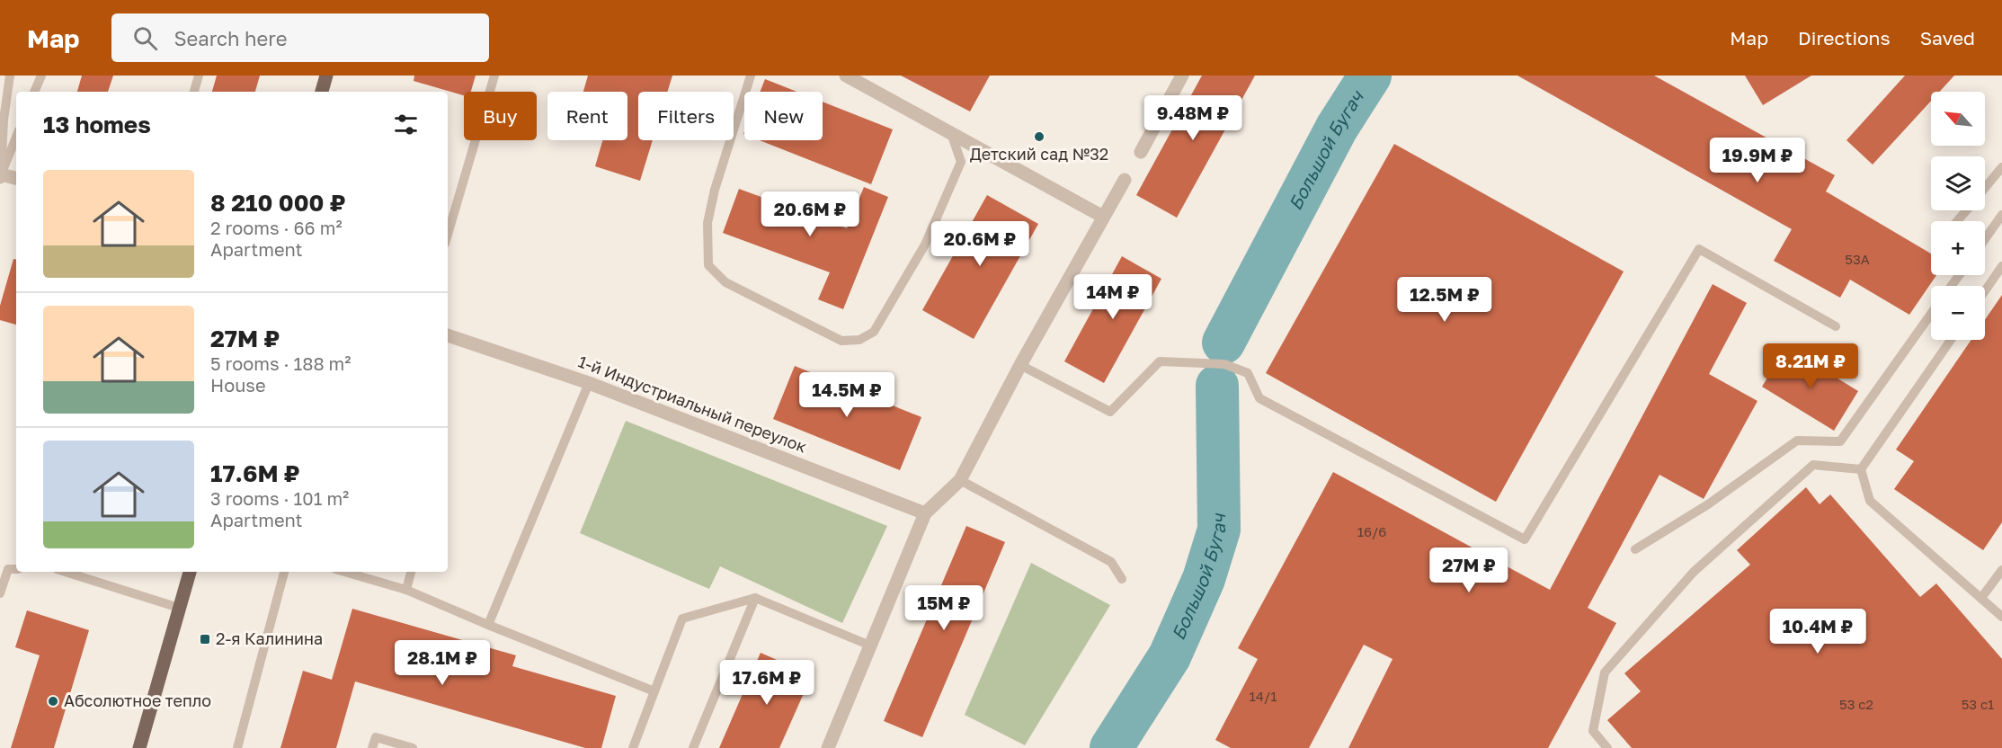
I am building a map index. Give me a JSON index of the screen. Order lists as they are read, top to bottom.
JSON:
{
  "streets": {
    "street": ["1-й Индустриальный переулок"]
  },
  "water": ["Большой Бугач"],
  "places": {
    "other": ["Детский сад №32", "Абсолютное тепло"],
    "transit": ["2-я Калинина"]
  },
  "house_numbers": [
    "53А",
    "16/6",
    "14/1",
    "53 с2",
    "53 с1"
  ],
  "north": "top left",
  "page": {
    "header": "Map",
    "search": "Search here",
    "nav": ["Map", "Directions", "Saved"],
    "map_buttons": ["+", "−"],
    "chip": [
      "Buy",
      "Rent",
      "Filters",
      "New"
    ],
    "heading": "13 homes",
    "price": [
      "9.48M ₽",
      "19.9M ₽",
      "20.6M ₽",
      "20.6M ₽",
      "14M ₽",
      "12.5M ₽",
      "8.21M ₽",
      "14.5M ₽",
      "27M ₽",
      "15M ₽",
      "10.4M ₽",
      "28.1M ₽",
      "17.6M ₽"
    ],
    "list": [
      {
        "name": "8 210 000 ₽",
        "note": "2 rooms · 66 m² · Apartment"
      },
      {
        "name": "27M ₽",
        "note": "5 rooms · 188 m² · House"
      },
      {
        "name": "17.6M ₽",
        "note": "3 rooms · 101 m² · Apartment"
      }
    ]
  }
}
